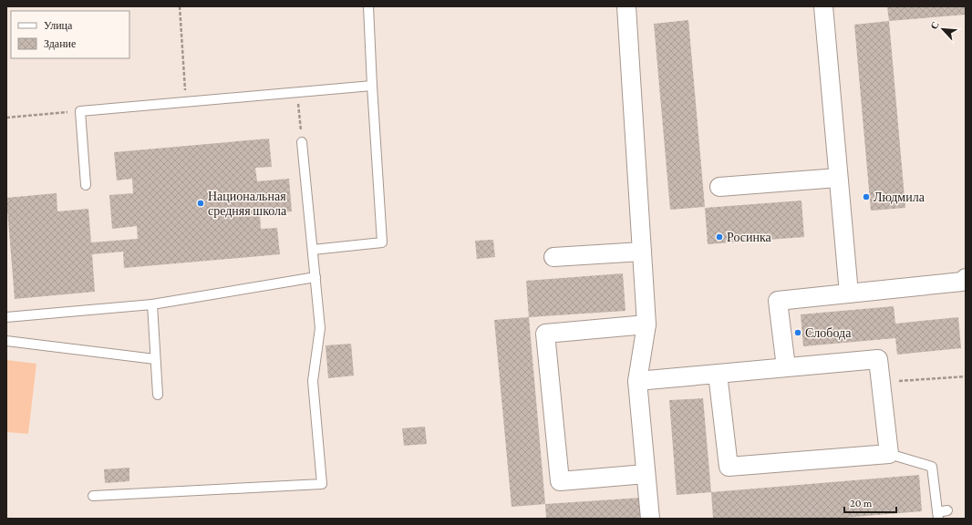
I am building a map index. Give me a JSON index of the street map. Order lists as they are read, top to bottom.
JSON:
{
  "places": [
    "Людмила",
    "Национальная средняя школа",
    "Росинка",
    "Слобода"
  ],
  "legend": ["Улица", "Здание"],
  "scale_bar": "20 m",
  "north": "top left"
}
